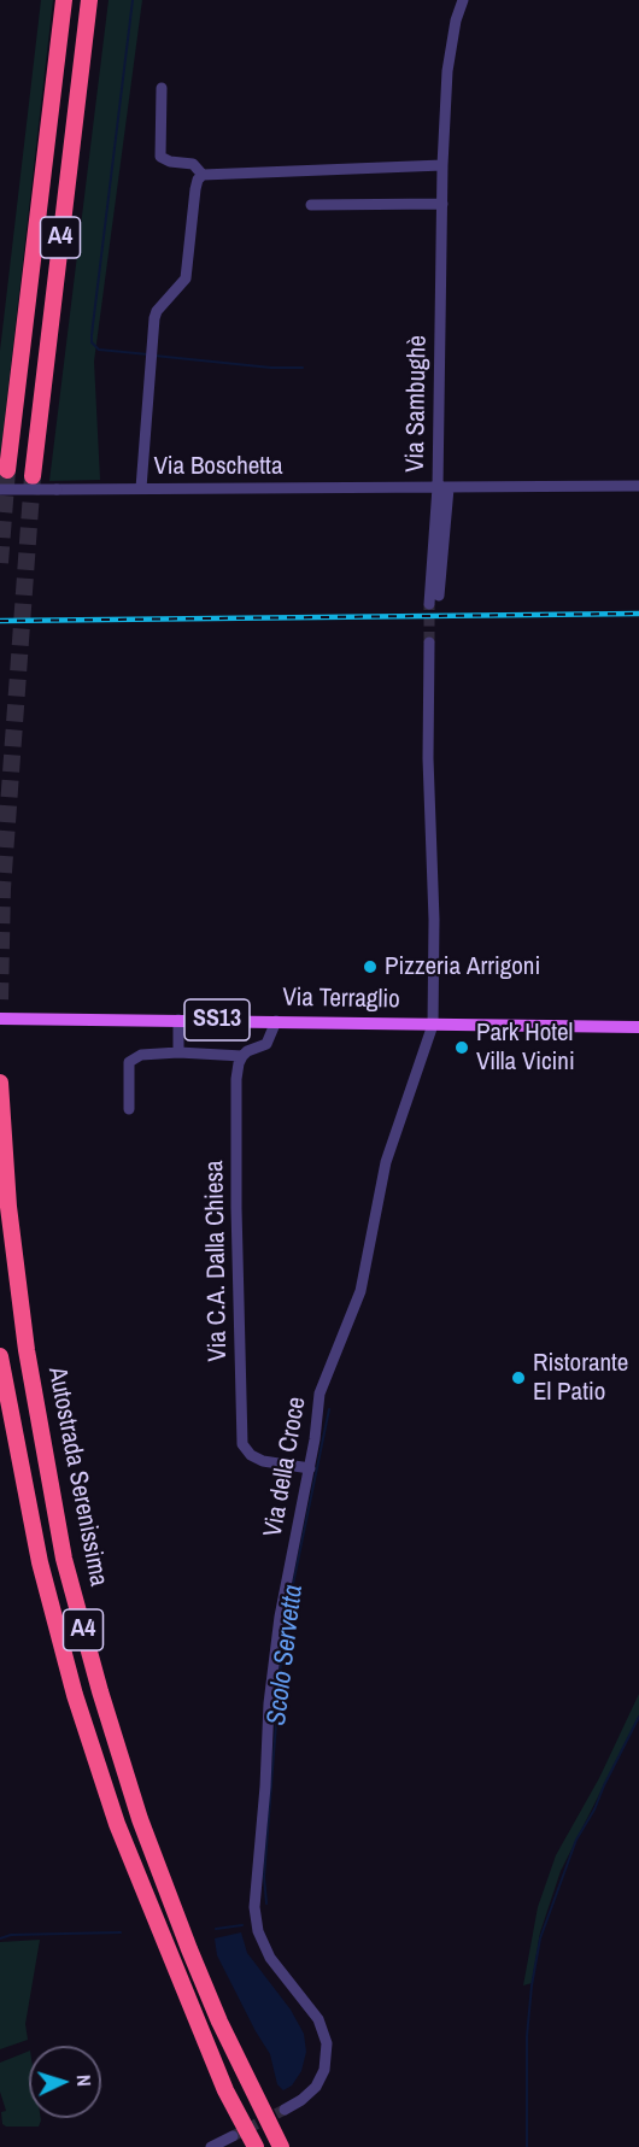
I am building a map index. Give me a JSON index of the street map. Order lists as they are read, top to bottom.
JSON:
{
  "streets": {
    "highway": ["A4", "Autostrada Serenissima"],
    "main road": ["Via Terraglio", "SS13"],
    "street": [
      "Via Sambughè",
      "Via Boschetta",
      "Via C.A. Dalla Chiesa",
      "Via della Croce"
    ]
  },
  "crossings": [
    ["Via Sambughè", "Via Boschetta"],
    ["Via Terraglio", "Via della Croce"],
    ["Via C.A. Dalla Chiesa", "Via della Croce"]
  ],
  "water": ["Scolo Servetta"],
  "places": ["Pizzeria Arrigoni", "Park Hotel Villa Vicini", "Ristorante El Patio"],
  "north": "right"
}
